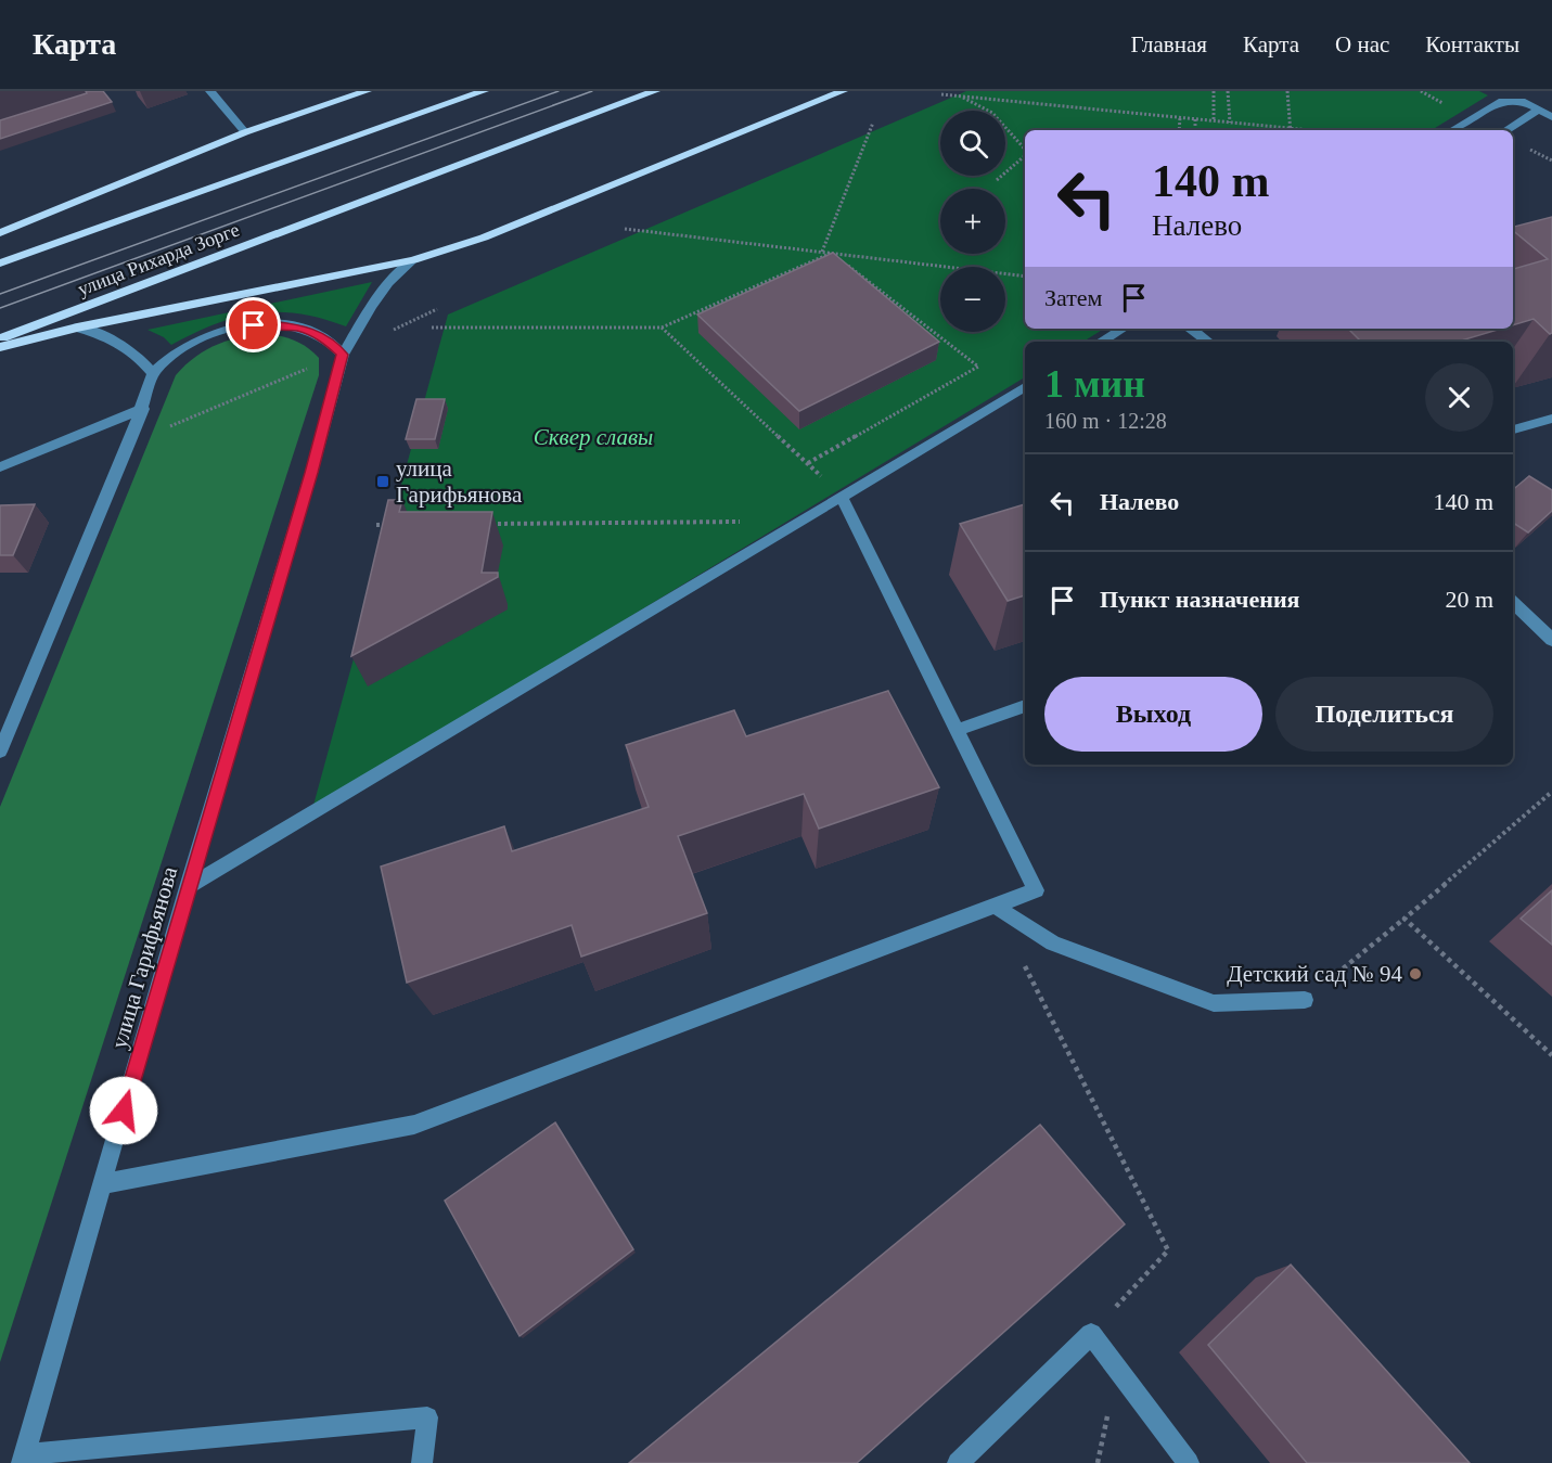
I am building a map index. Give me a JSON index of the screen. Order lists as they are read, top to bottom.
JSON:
{
  "streets": {
    "main road": ["улица Рихарда Зорге"],
    "street": ["улица Гарифьянова"]
  },
  "parks": ["Сквер славы"],
  "places": {
    "transit": ["улица Гарифьянова"],
    "other": ["Детский сад № 94"]
  },
  "page": {
    "header": "Карта",
    "nav": [
      "Главная",
      "Карта",
      "О нас",
      "Контакты"
    ],
    "map_buttons": ["+", "−"],
    "turn": ["140 m", "Налево"],
    "then": "Затем",
    "heading": ["1 мин", "160 m · 12:28"],
    "list": [
      {
        "name": "Налево",
        "value": "140 m"
      },
      {
        "name": "Пункт назначения",
        "value": "20 m"
      }
    ],
    "buttons": ["Выход", "Поделиться"]
  }
}
